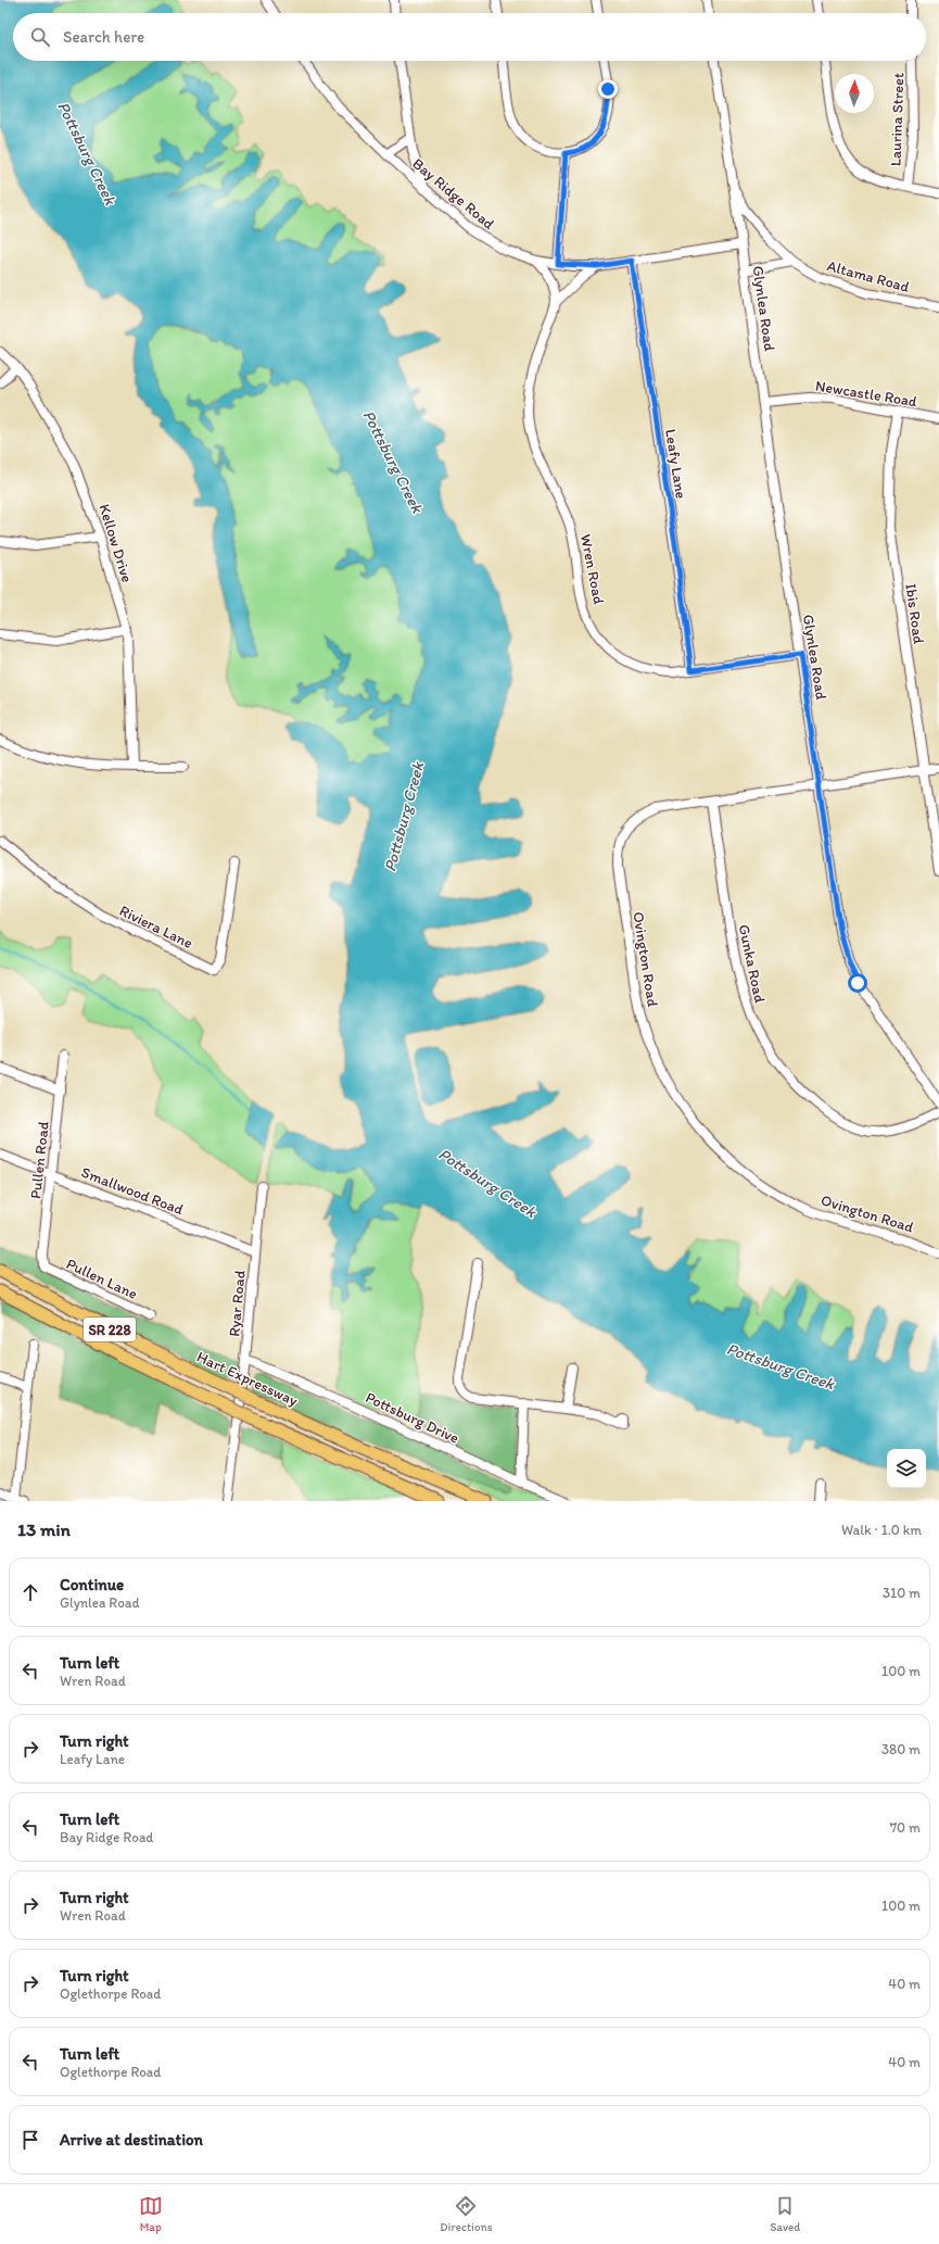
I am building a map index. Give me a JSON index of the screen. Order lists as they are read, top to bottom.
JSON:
{
  "streets": {
    "highway": ["SR 228", "Hart Expressway"],
    "street": [
      "Laurina Street",
      "Bay Ridge Road",
      "Altama Road",
      "Glynlea Road",
      "Newcastle Road",
      "Leafy Lane",
      "Kellow Drive",
      "Wren Road",
      "Ibis Road",
      "Riviera Lane",
      "Ovington Road",
      "Gunka Road",
      "Pullen Road",
      "Smallwood Road",
      "Pullen Lane",
      "Ryar Road",
      "Pottsburg Drive"
    ]
  },
  "crossings": [
    ["Bay Ridge Road", "Glynlea Road"],
    ["Bay Ridge Road", "Leafy Lane"],
    ["Bay Ridge Road", "Wren Road"],
    ["Altama Road", "Glynlea Road"],
    ["Glynlea Road", "Newcastle Road"],
    ["Glynlea Road", "Wren Road"],
    ["Glynlea Road", "Ovington Road"],
    ["Newcastle Road", "Ibis Road"],
    ["Leafy Lane", "Wren Road"],
    ["Ibis Road", "Ovington Road"],
    ["Ovington Road", "Gunka Road"],
    ["Pullen Road", "Smallwood Road"],
    ["Pullen Road", "Pullen Lane"],
    ["Smallwood Road", "Ryar Road"],
    ["Ryar Road", "Pottsburg Drive"]
  ],
  "water": ["Pottsburg Creek"],
  "north": "top",
  "page": {
    "search": "Search here",
    "heading": ["13 min", "Walk · 1.0 km"],
    "list": [
      ["Continue", "Glynlea Road", "310 m"],
      ["Turn left", "Wren Road", "100 m"],
      ["Turn right", "Leafy Lane", "380 m"],
      ["Turn left", "Bay Ridge Road", "70 m"],
      ["Turn right", "Wren Road", "100 m"],
      ["Turn right", "Oglethorpe Road", "40 m"],
      ["Turn left", "Oglethorpe Road", "40 m"],
      "Arrive at destination"
    ],
    "nav": ["Map", "Directions", "Saved"]
  }
}
